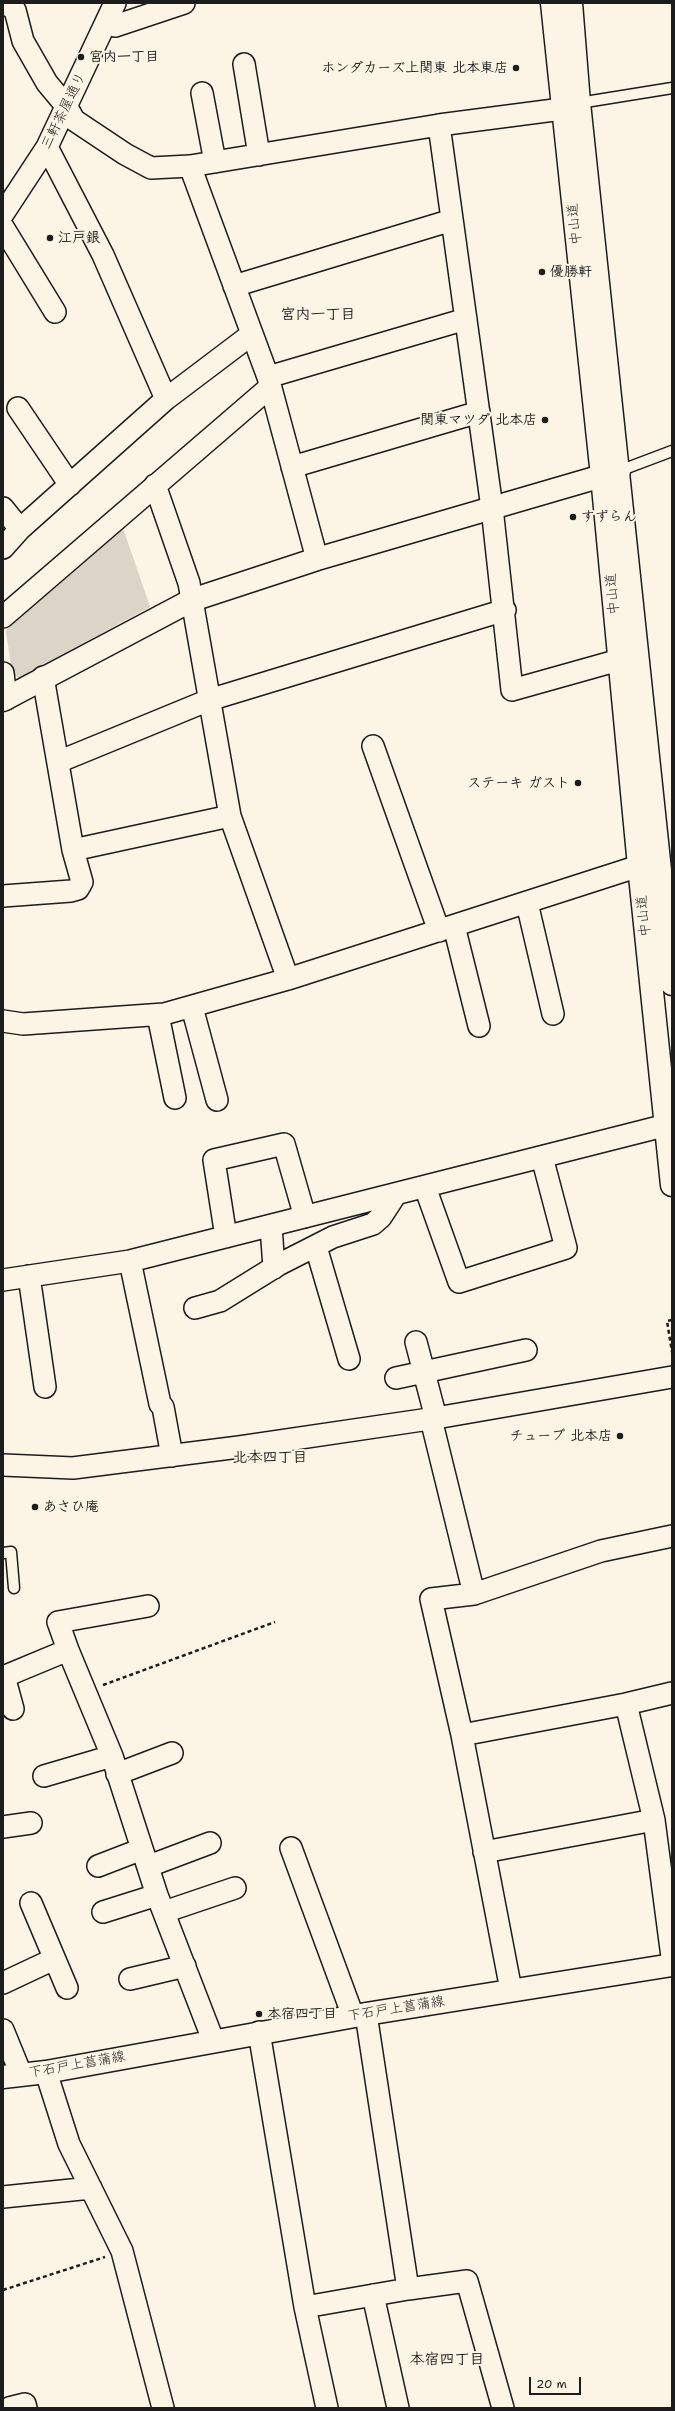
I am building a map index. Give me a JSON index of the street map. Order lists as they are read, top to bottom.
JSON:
{
  "streets": {
    "main road": ["中山道", "下石戸上菖蒲線"],
    "street": ["三軒茶屋通り"]
  },
  "districts": ["宮内一丁目", "北本四丁目", "本宿四丁目"],
  "places": [
    "宮内一丁目",
    "ホンダカーズ上関東 北本東店",
    "江戸銀",
    "優勝軒",
    "関東マツダ 北本店",
    "すずらん",
    "ステーキ ガスト",
    "チューブ 北本店",
    "あさひ庵",
    "本宿四丁目"
  ],
  "scale_bar": "20 m"
}
